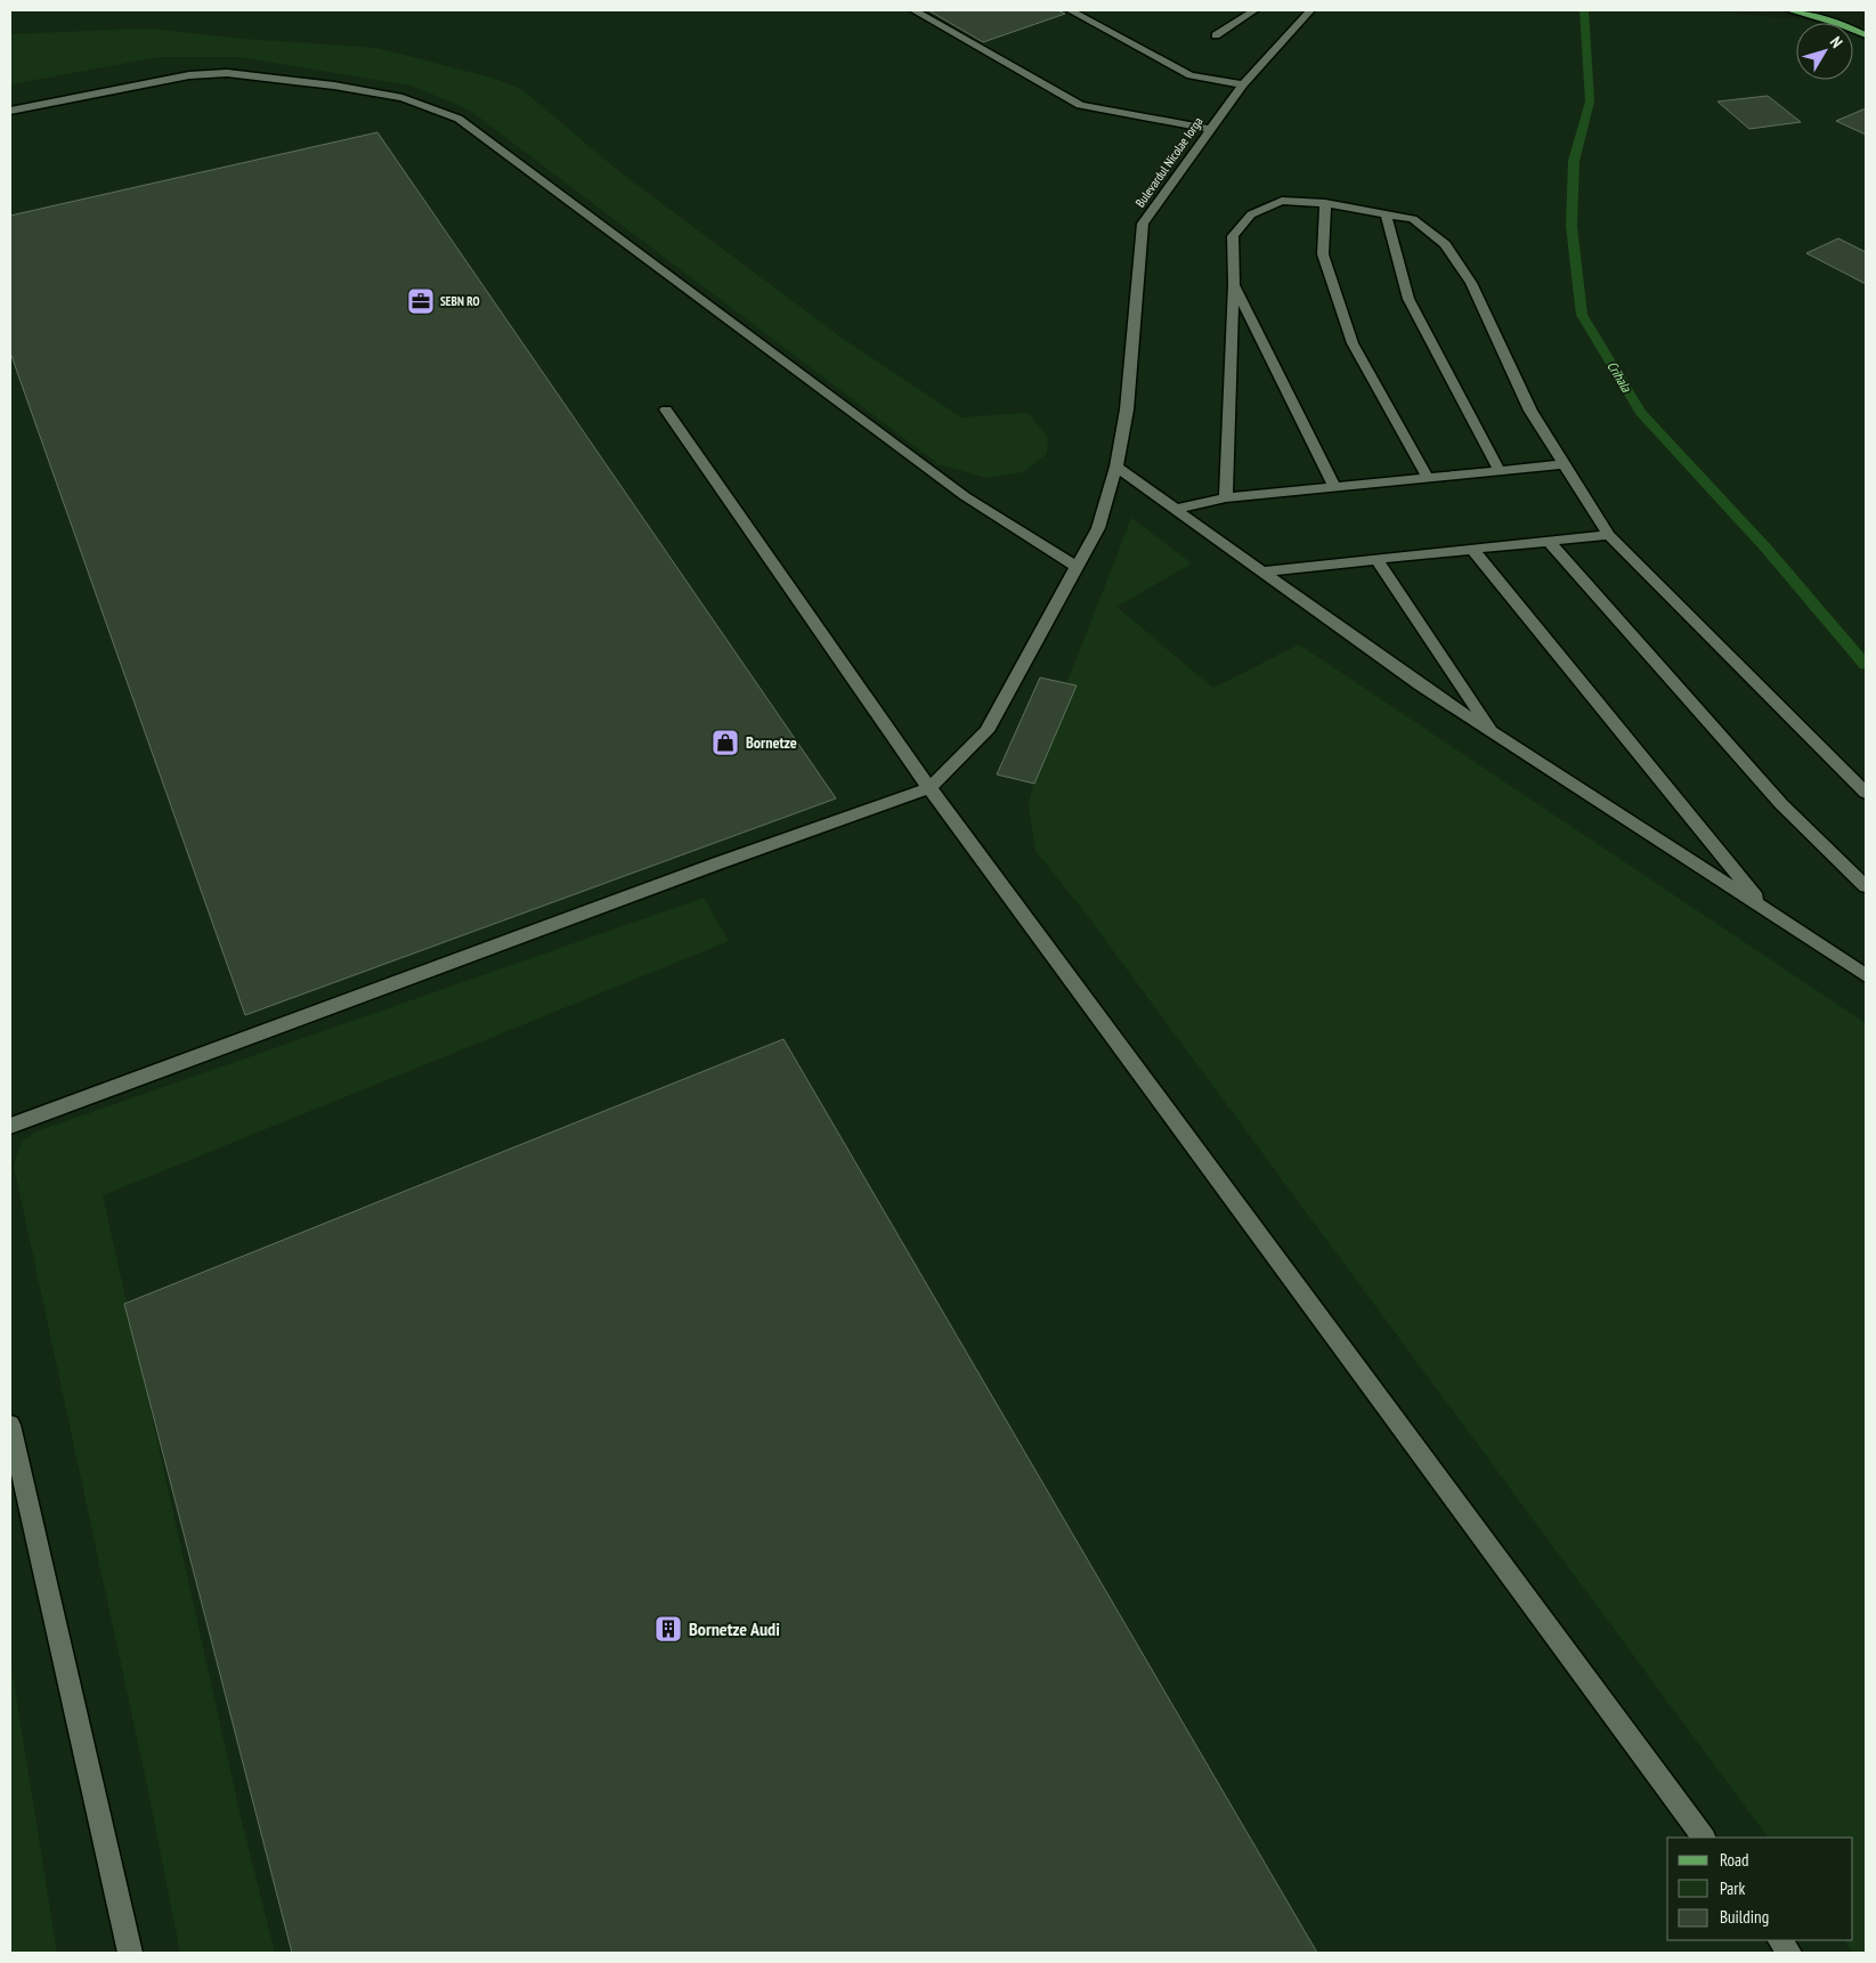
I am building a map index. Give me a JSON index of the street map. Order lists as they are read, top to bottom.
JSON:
{
  "streets": {
    "street": ["Bulevardul Nicolae Iorga"]
  },
  "water": ["Crihala"],
  "places": {
    "office": ["SEBN RO"],
    "shop": ["Bornetze"],
    "building": ["Bornetze Audi"]
  },
  "legend": ["Road", "Park", "Building"],
  "north": "top right"
}
